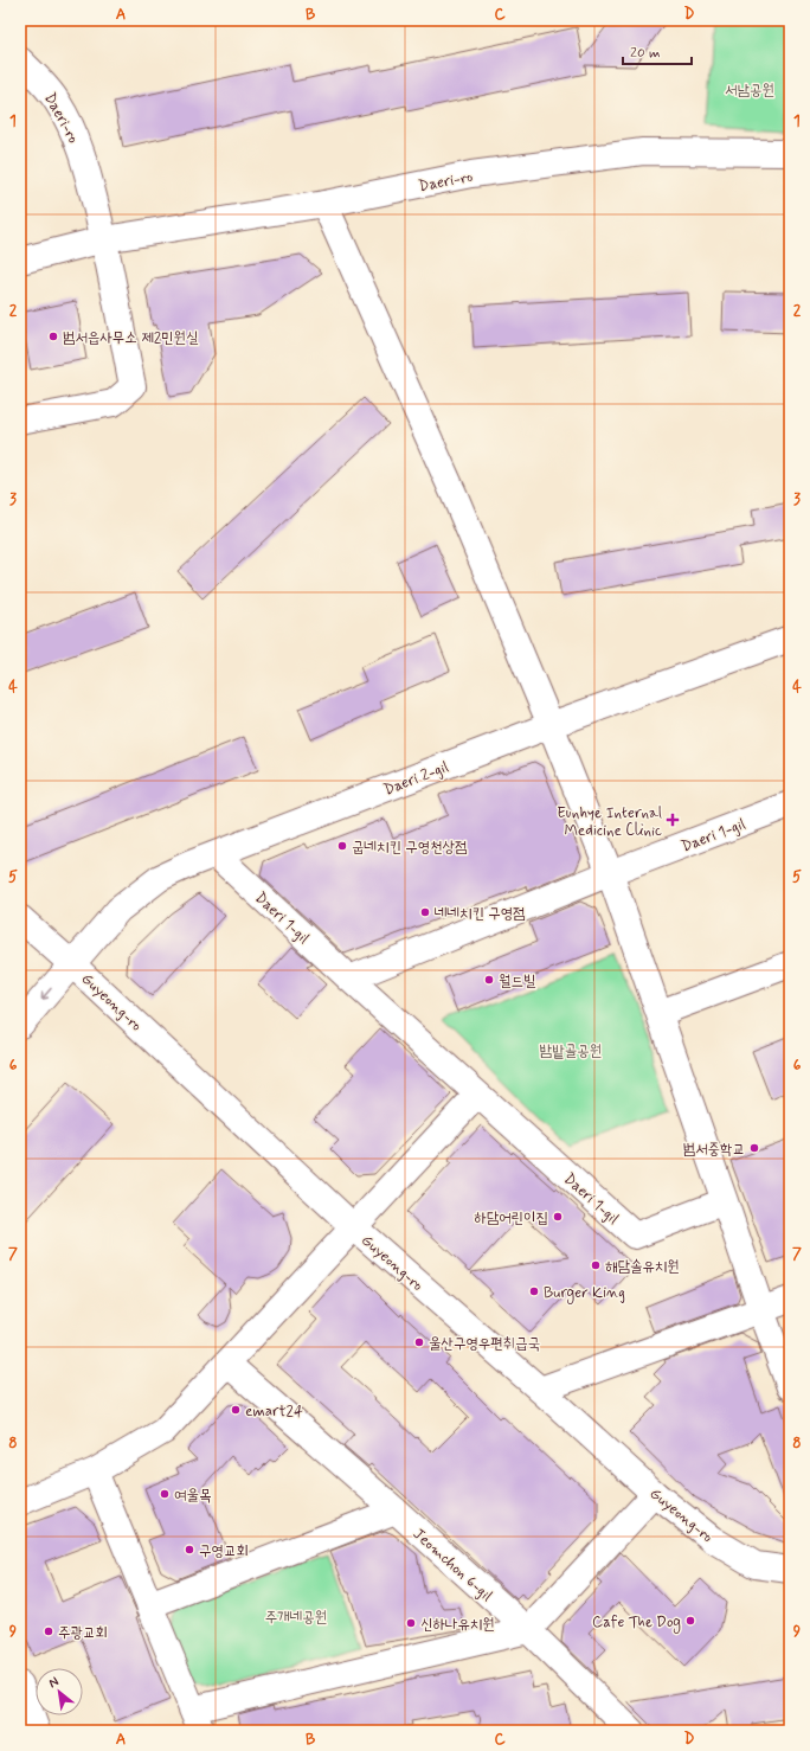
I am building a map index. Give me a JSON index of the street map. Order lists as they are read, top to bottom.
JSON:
{
  "streets": {
    "street": [
      "Daeri-ro",
      "Daeri 2-gil",
      "Daeri 1-gil",
      "Guyeong-ro",
      "Jeomchon 6-gil"
    ]
  },
  "crossings": [
    ["Daeri 2-gil", "Daeri 1-gil"],
    ["Daeri 2-gil", "Guyeong-ro"]
  ],
  "parks": ["서남공원", "밤밭골공원", "주개네공원"],
  "places": {
    "other": [
      "범서읍사무소 제2민원실",
      "굽네치킨 구영천상점",
      "네네치킨 구영점",
      "월드빌",
      "범서중학교",
      "하담어린이집",
      "해담솔유치원",
      "Burger King",
      "울산구영우편취급국",
      "emart24",
      "여울목",
      "구영교회",
      "Cafe The Dog",
      "신하나유치원",
      "주광교회"
    ],
    "health": ["Eunhye Internal Medicine Clinic"]
  },
  "scale_bar": "20 m",
  "north": "top left",
  "grid": {
    "columns": [
      "A",
      "B",
      "C",
      "D"
    ],
    "rows": [
      "1",
      "2",
      "3",
      "4",
      "5",
      "6",
      "7",
      "8",
      "9"
    ]
  }
}
